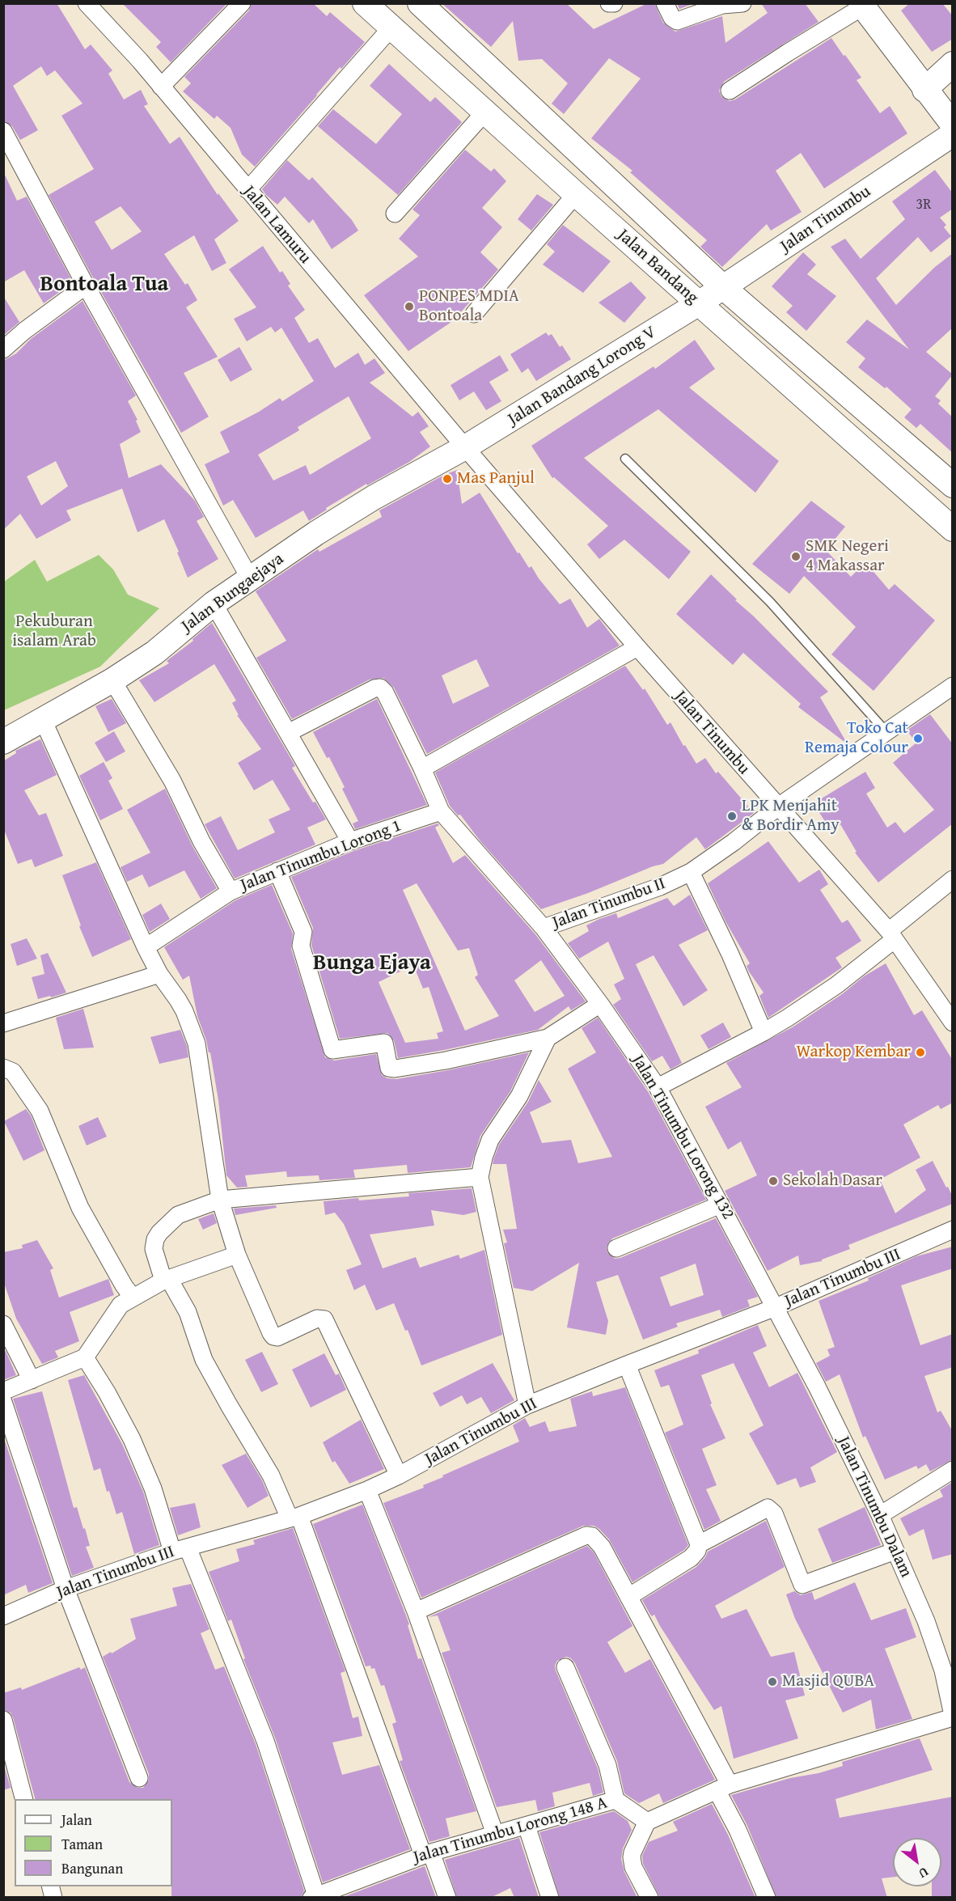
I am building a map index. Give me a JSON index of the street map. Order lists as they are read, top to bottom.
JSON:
{
  "streets": {
    "main road": [
      "Jalan Tinumbu",
      "Jalan Bandang",
      "Jalan Bandang Lorong V",
      "Jalan Bungaejaya"
    ],
    "street": [
      "Jalan Lamuru",
      "Jalan Tinumbu Lorong 1",
      "Jalan Tinumbu II",
      "Jalan Tinumbu Lorong 132",
      "Jalan Tinumbu III",
      "Jalan Tinumbu Dalam",
      "Jalan Tinumbu Lorong 148 A"
    ]
  },
  "crossings": [
    ["Jalan Tinumbu", "Jalan Lamuru"],
    ["Jalan Tinumbu", "Jalan Bandang"],
    ["Jalan Tinumbu", "Jalan Bandang Lorong V"],
    ["Jalan Tinumbu", "Jalan Bungaejaya"],
    ["Jalan Tinumbu", "Jalan Tinumbu II"],
    ["Jalan Lamuru", "Jalan Bandang Lorong V"],
    ["Jalan Lamuru", "Jalan Bungaejaya"],
    ["Jalan Bandang", "Jalan Bandang Lorong V"],
    ["Jalan Bandang Lorong V", "Jalan Bungaejaya"],
    ["Jalan Tinumbu Lorong 1", "Jalan Tinumbu II"],
    ["Jalan Tinumbu II", "Jalan Tinumbu Lorong 132"],
    ["Jalan Tinumbu Lorong 132", "Jalan Tinumbu III"],
    ["Jalan Tinumbu Lorong 132", "Jalan Tinumbu Dalam"],
    ["Jalan Tinumbu III", "Jalan Tinumbu Dalam"]
  ],
  "districts": ["Bontoala Tua", "Bunga Ejaya"],
  "parks": ["Pekuburan isalam Arab"],
  "places": [
    "PONPES MDIA Bontoala",
    "Mas Panjul",
    "SMK Negeri 4 Makassar",
    "Toko Cat Remaja Colour",
    "LPK Menjahit & Bordir Amy",
    "Warkop Kembar",
    "Sekolah Dasar",
    "Masjid QUBA"
  ],
  "house_numbers": ["3R"],
  "legend": ["Jalan", "Taman", "Bangunan"],
  "north": "bottom right"
}
